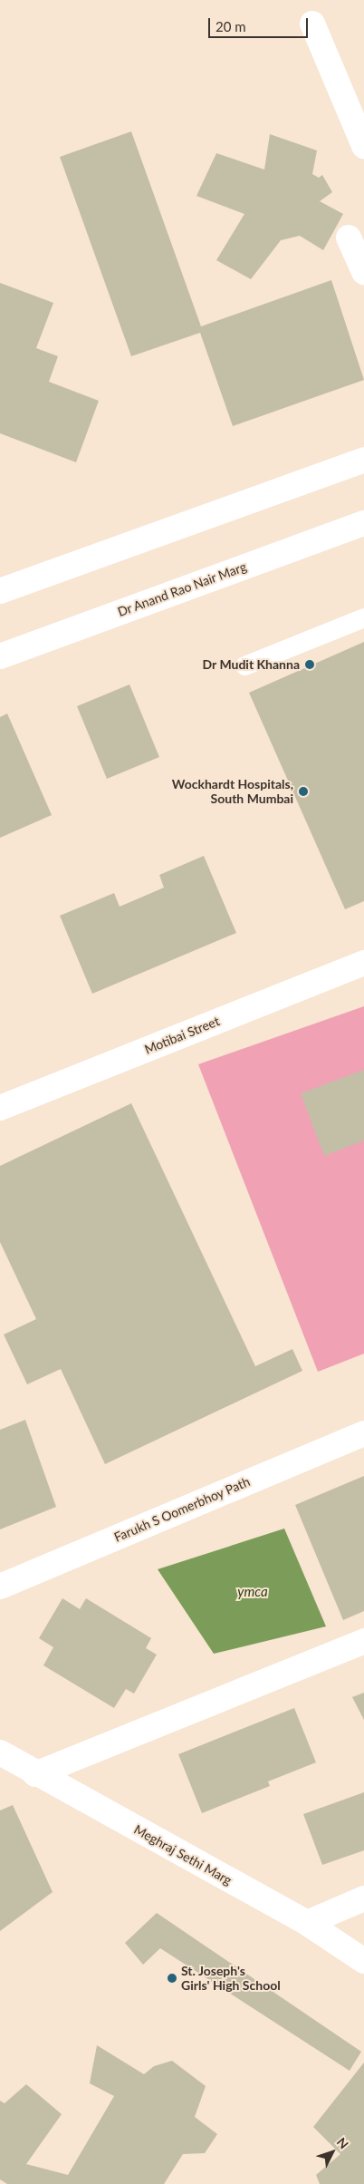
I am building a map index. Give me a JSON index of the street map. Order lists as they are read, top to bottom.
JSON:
{
  "streets": {
    "street": [
      "Dr Anand Rao Nair Marg",
      "Motibai Street",
      "Farukh S Oomerbhoy Path",
      "Meghraj Sethi Marg"
    ]
  },
  "water": ["ymca"],
  "places": ["Dr Mudit Khanna", "Wockhardt Hospitals, South Mumbai", "St. Joseph's Girls' High School"],
  "scale_bar": "20 m",
  "north": "top right"
}
